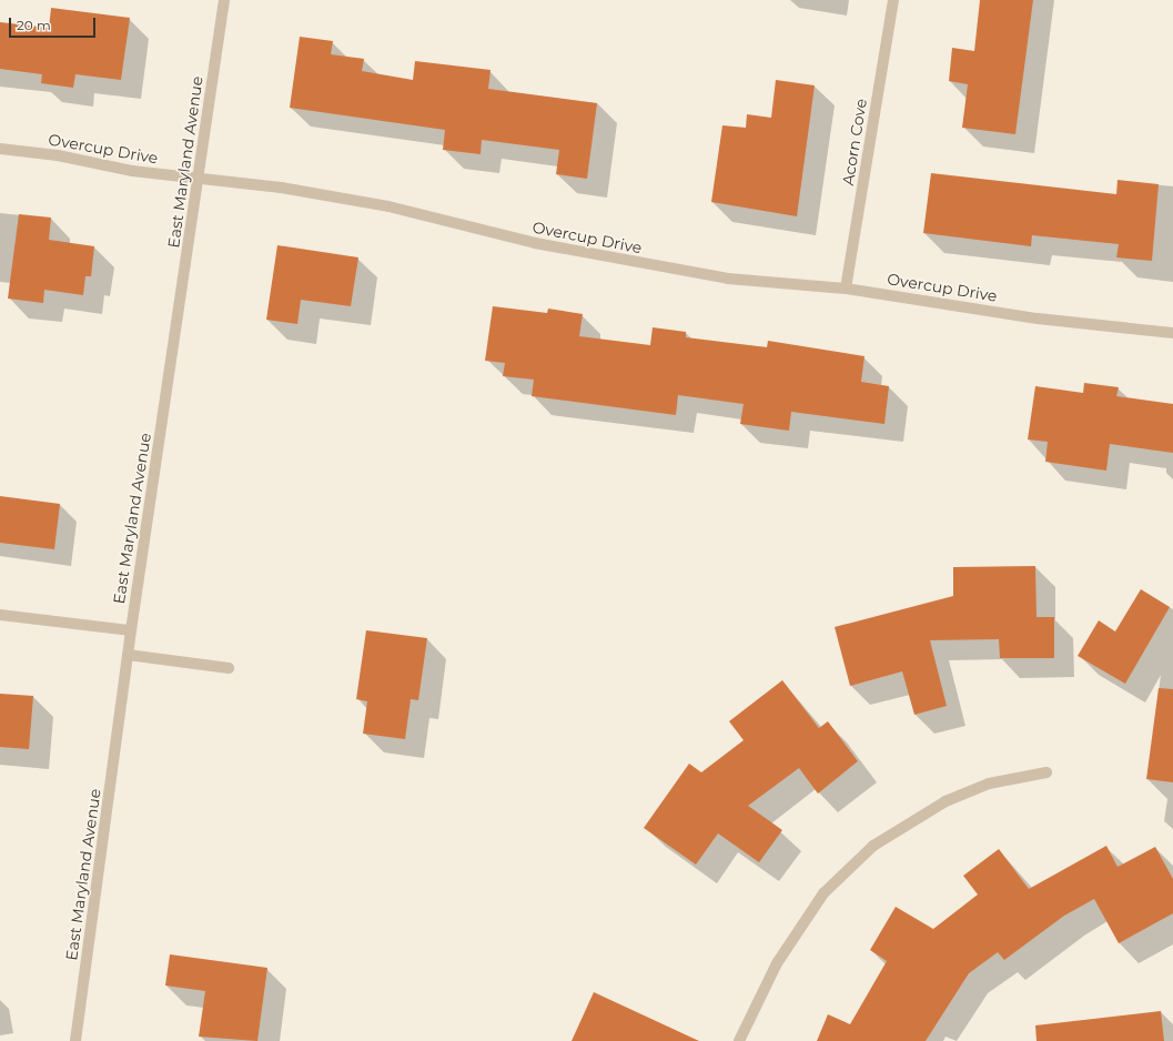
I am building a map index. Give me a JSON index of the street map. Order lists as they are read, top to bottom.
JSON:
{
  "streets": {
    "street": ["Acorn Cove", "Overcup Drive", "East Maryland Avenue"]
  },
  "crossings": [
    ["Acorn Cove", "Overcup Drive"],
    ["Overcup Drive", "East Maryland Avenue"]
  ],
  "scale_bar": "20 m"
}
